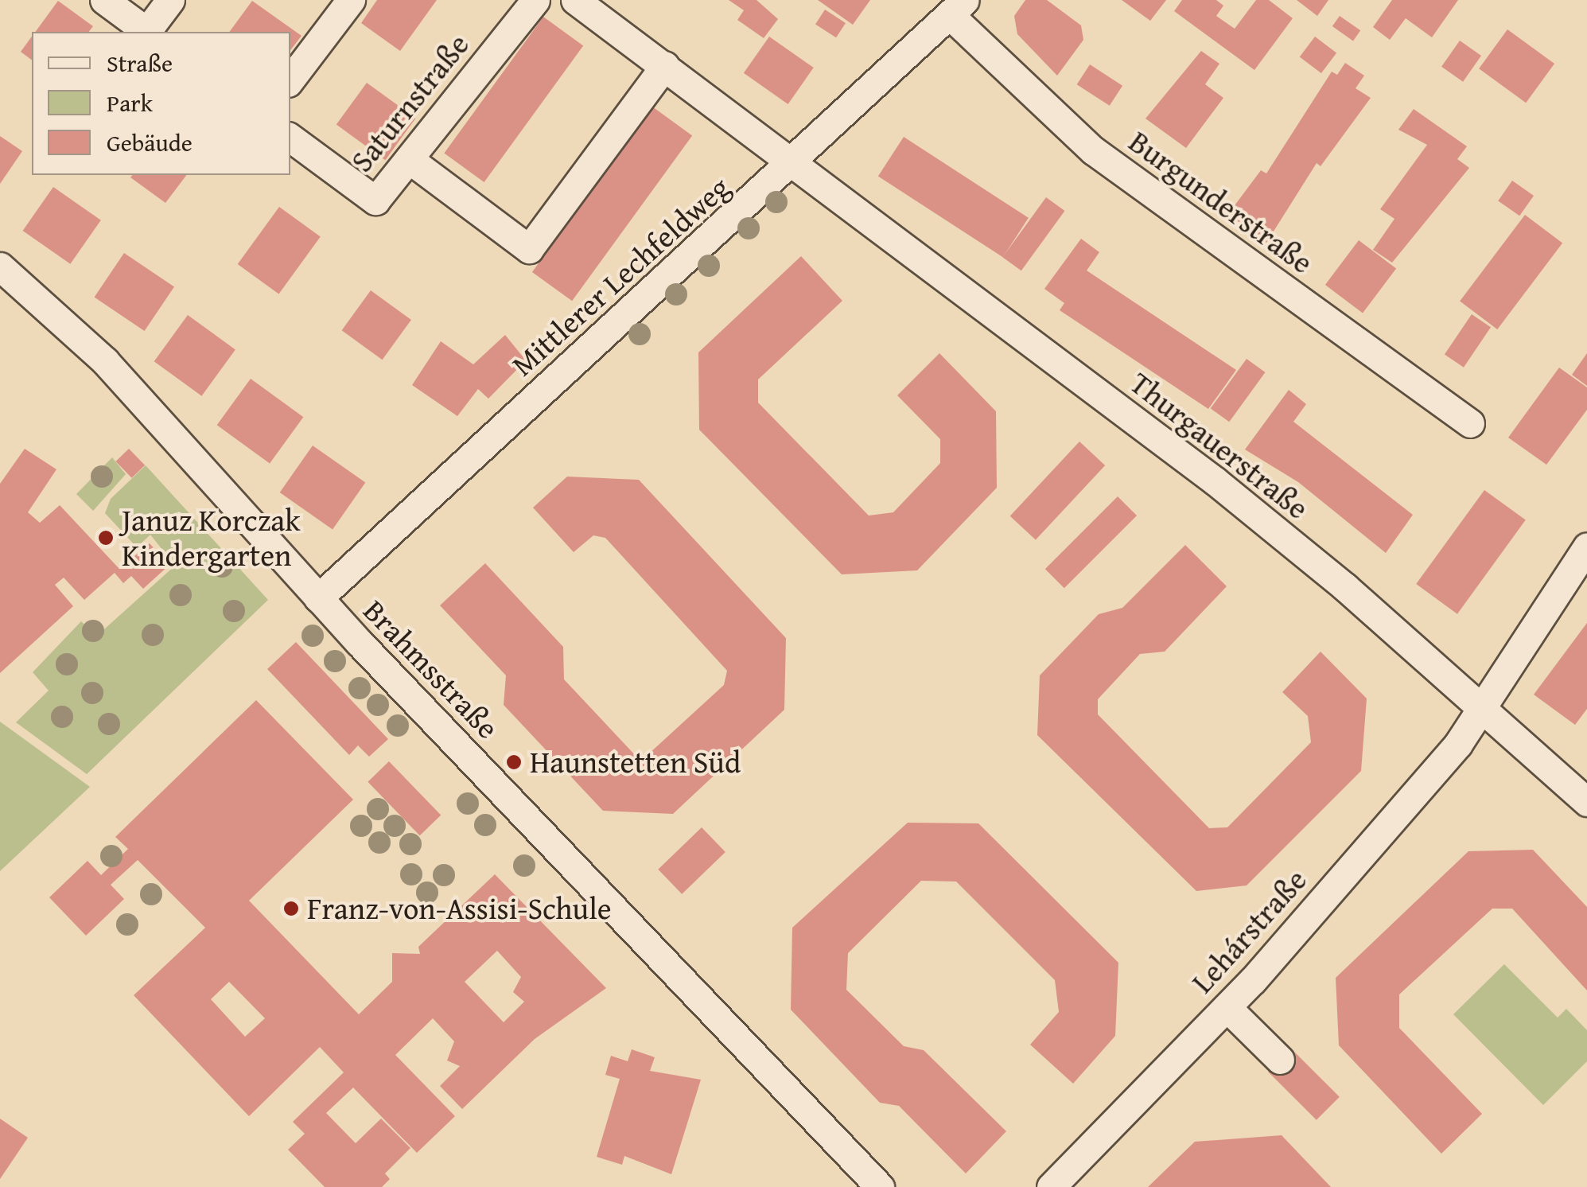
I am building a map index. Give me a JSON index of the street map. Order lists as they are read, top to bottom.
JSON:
{
  "streets": {
    "street": [
      "Saturnstraße",
      "Burgunderstraße",
      "Mittlerer Lechfeldweg",
      "Thurgauerstraße",
      "Brahmsstraße",
      "Lehárstraße"
    ]
  },
  "crossings": [
    ["Burgunderstraße", "Mittlerer Lechfeldweg"],
    ["Mittlerer Lechfeldweg", "Thurgauerstraße"],
    ["Mittlerer Lechfeldweg", "Brahmsstraße"],
    ["Thurgauerstraße", "Lehárstraße"]
  ],
  "places": ["Januz Korczak Kindergarten", "Haunstetten Süd", "Franz-von-Assisi-Schule"],
  "legend": ["Straße", "Park", "Gebäude"]
}
